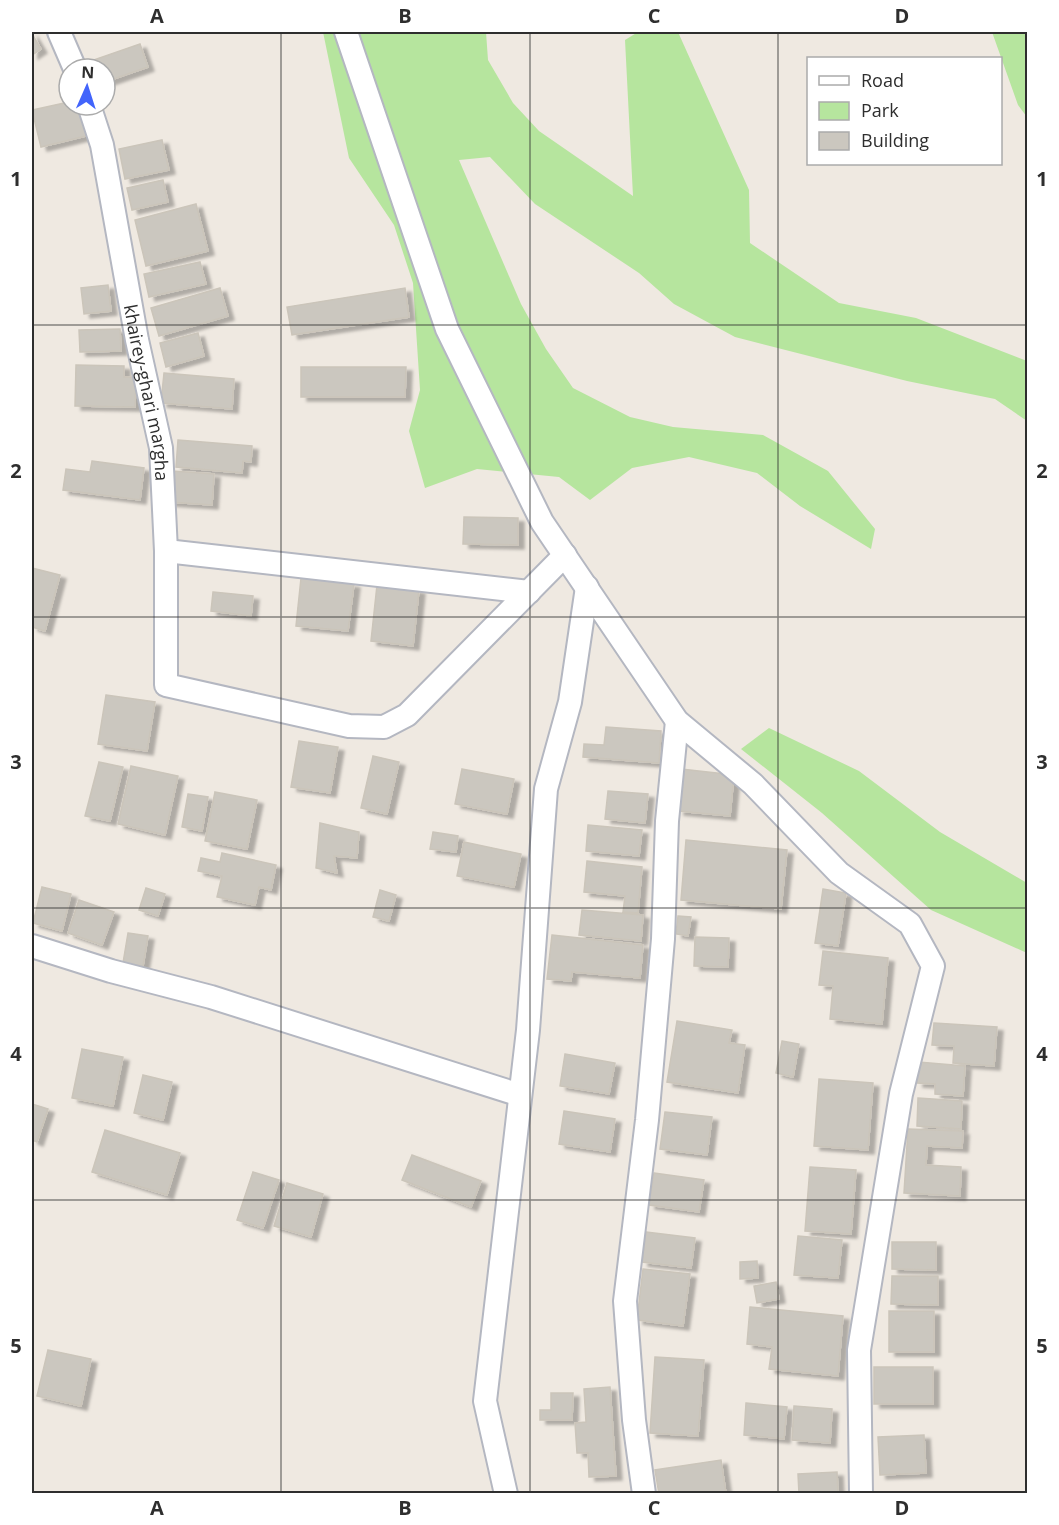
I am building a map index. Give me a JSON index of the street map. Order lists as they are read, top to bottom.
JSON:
{
  "streets": {
    "street": ["khairey-ghari margha"]
  },
  "legend": ["Road", "Park", "Building"],
  "north": "top",
  "grid": {
    "columns": [
      "A",
      "B",
      "C",
      "D"
    ],
    "rows": [
      "1",
      "2",
      "3",
      "4",
      "5"
    ]
  }
}
